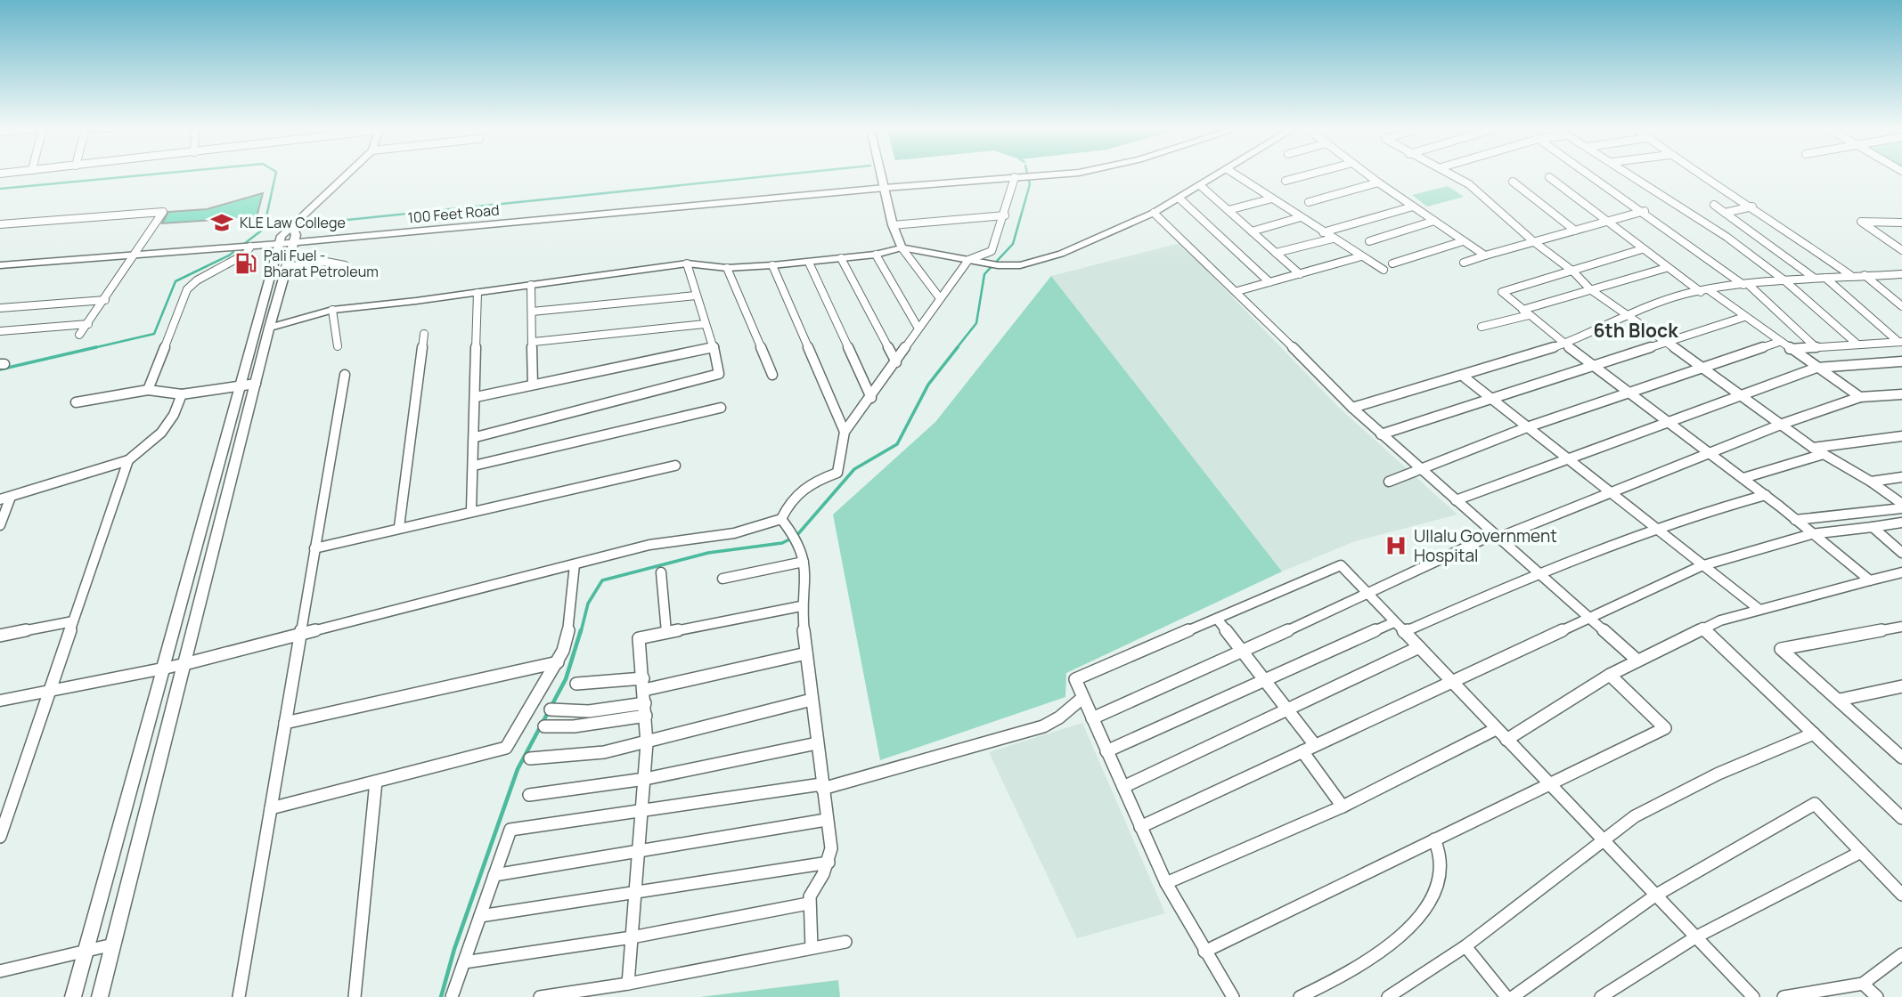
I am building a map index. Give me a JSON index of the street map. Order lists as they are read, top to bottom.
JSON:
{
  "streets": {
    "main road": ["100 Feet Road"]
  },
  "districts": ["6th Block"],
  "places": {
    "school or university": ["KLE Law College"],
    "fuel station": ["Pali Fuel - Bharat Petroleum"],
    "hospital": ["Ullalu Government Hospital"]
  }
}
